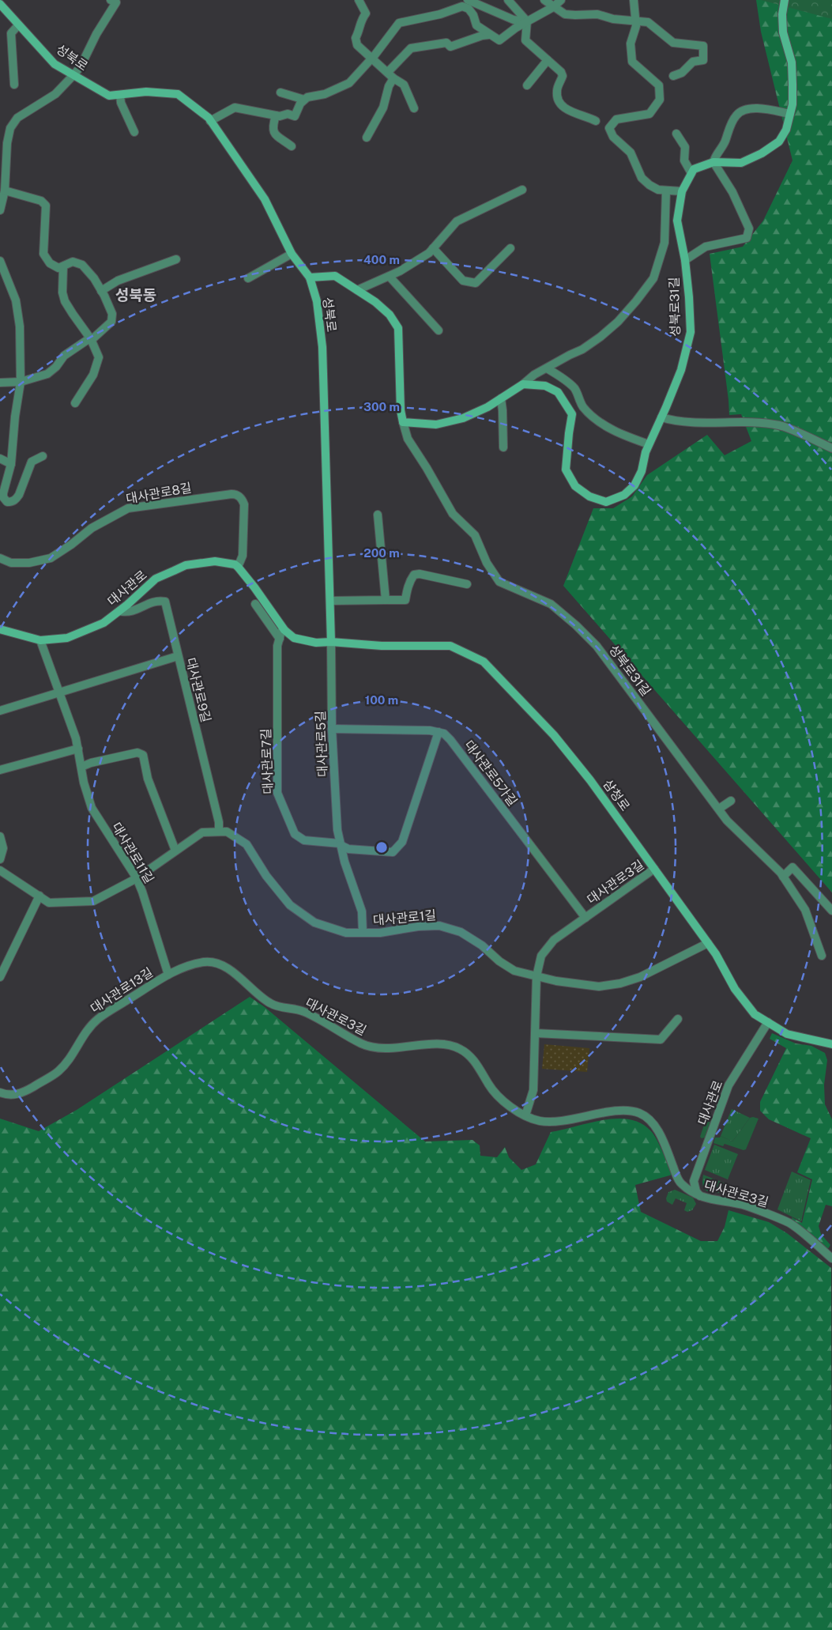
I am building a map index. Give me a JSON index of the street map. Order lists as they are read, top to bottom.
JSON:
{
  "streets": {
    "street": [
      "성북로",
      "성북로31길",
      "대사관로8길",
      "대사관로",
      "대사관로9길",
      "대사관로5길",
      "대사관로7길",
      "대사관로5가길",
      "삼청로",
      "대사관로11길",
      "대사관로3길",
      "대사관로1길",
      "대사관로13길"
    ]
  },
  "crossings": [
    ["성북로", "성북로31길"],
    ["성북로", "대사관로5길"],
    ["성북로", "삼청로"],
    ["대사관로8길", "대사관로"],
    ["대사관로", "대사관로9길"],
    ["대사관로", "삼청로"],
    ["대사관로", "대사관로11길"],
    ["대사관로", "대사관로3길"],
    ["대사관로9길", "대사관로1길"],
    ["대사관로5길", "대사관로7길"],
    ["대사관로5길", "삼청로"],
    ["대사관로5길", "대사관로1길"],
    ["대사관로5가길", "대사관로3길"],
    ["삼청로", "대사관로3길"],
    ["삼청로", "대사관로1길"],
    ["대사관로11길", "대사관로3길"],
    ["대사관로11길", "대사관로1길"],
    ["대사관로11길", "대사관로13길"],
    ["대사관로3길", "대사관로1길"],
    ["대사관로3길", "대사관로13길"]
  ],
  "districts": ["성북동"],
  "rings": [
    "400 m",
    "300 m",
    "200 m",
    "100 m"
  ]
}
